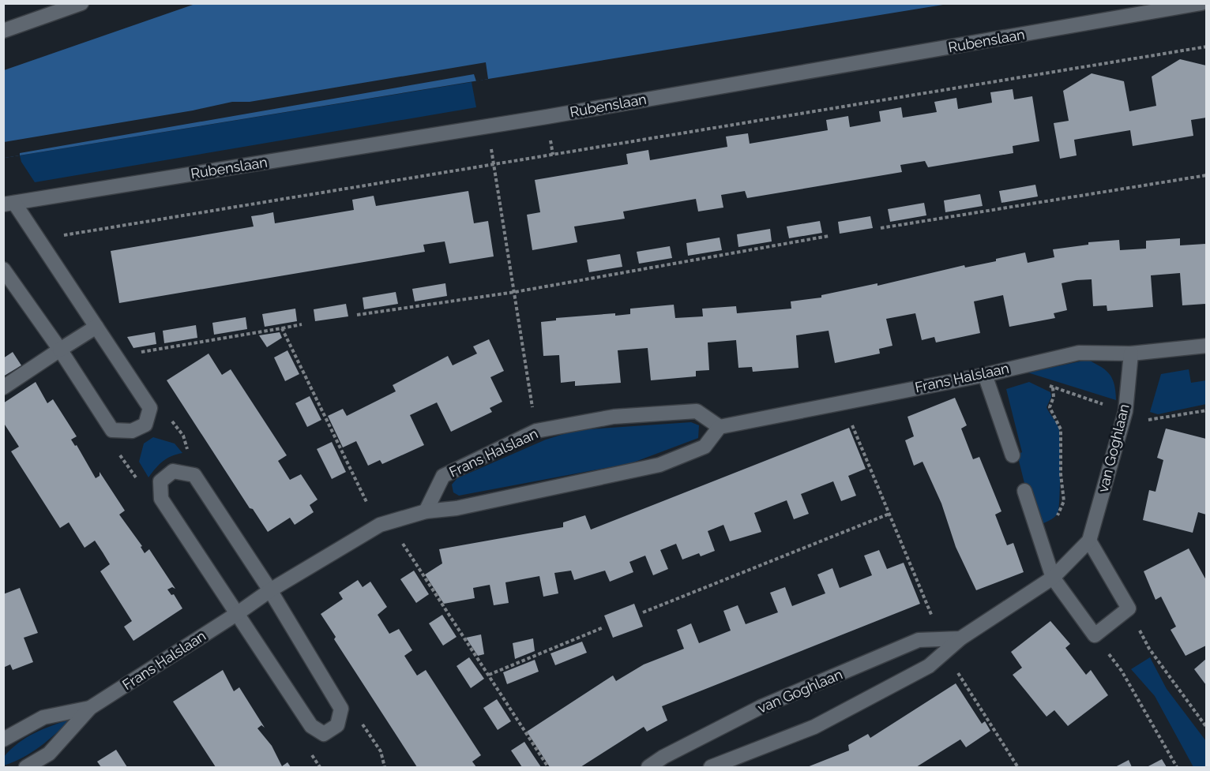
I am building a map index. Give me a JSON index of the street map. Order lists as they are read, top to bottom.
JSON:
{
  "streets": {
    "street": ["Rubenslaan", "Frans Halslaan", "van Goghlaan"]
  },
  "crossings": [
    ["Frans Halslaan", "van Goghlaan"]
  ]
}
